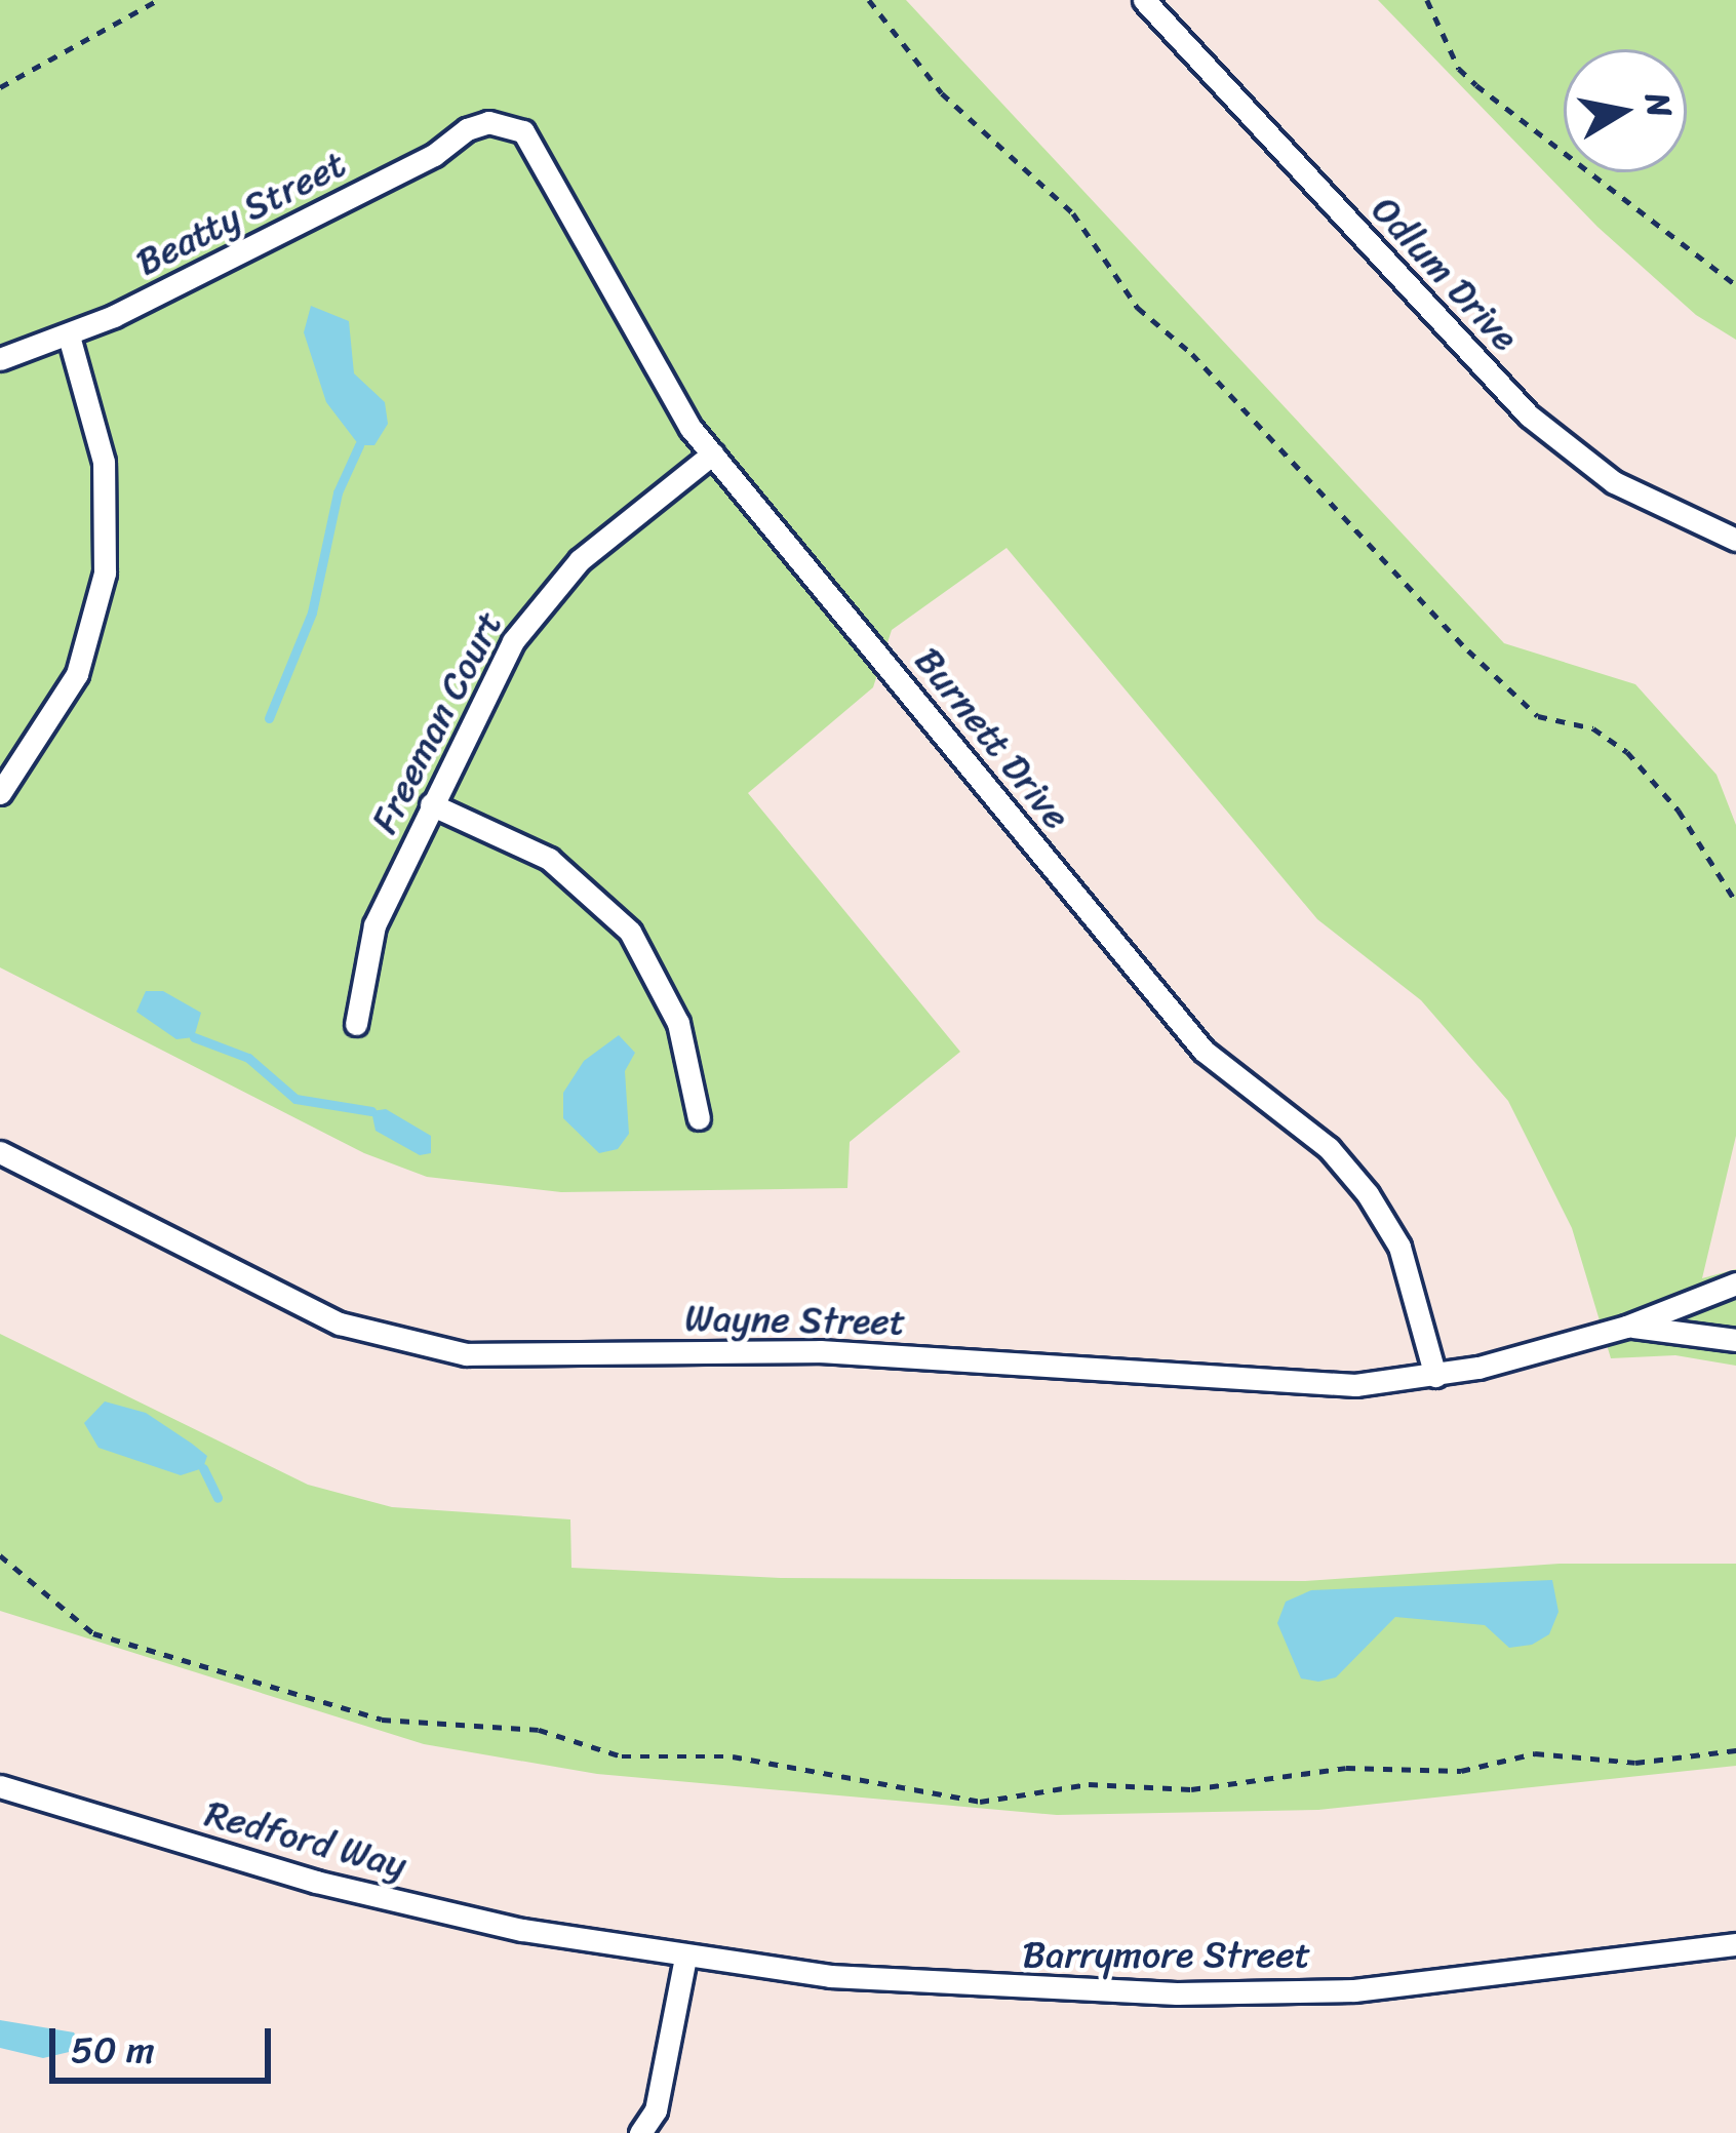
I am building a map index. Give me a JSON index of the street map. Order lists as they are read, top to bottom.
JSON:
{
  "streets": {
    "street": [
      "Beatty Street",
      "Odlum Drive",
      "Freeman Court",
      "Burnett Drive",
      "Wayne Street",
      "Redford Way",
      "Barrymore Street"
    ]
  },
  "crossings": [
    ["Beatty Street", "Burnett Drive"],
    ["Freeman Court", "Burnett Drive"],
    ["Burnett Drive", "Wayne Street"],
    ["Redford Way", "Barrymore Street"]
  ],
  "scale_bar": "50 m",
  "north": "right"
}
